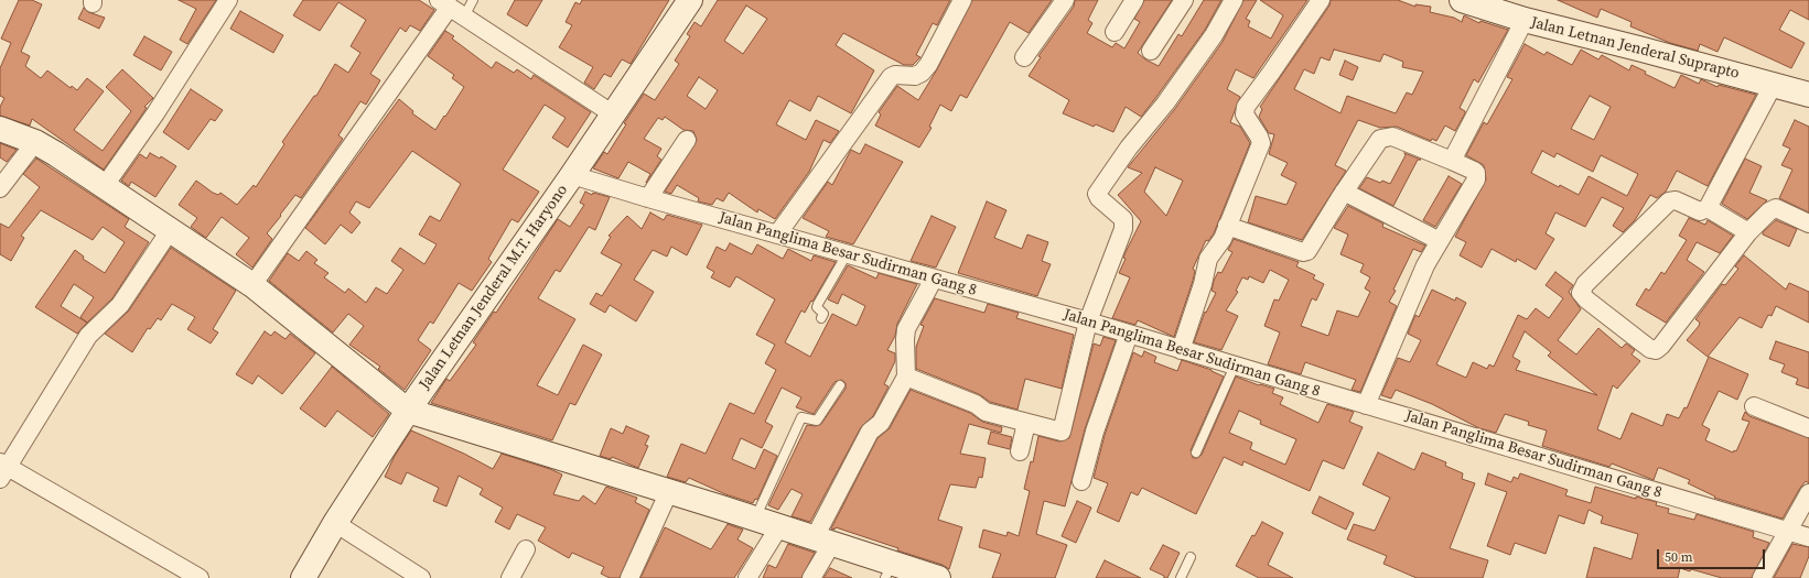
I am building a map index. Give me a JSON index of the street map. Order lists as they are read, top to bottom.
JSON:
{
  "streets": {
    "street": ["Jalan Letnan Jenderal Suprapto", "Jalan Panglima Besar Sudirman Gang 8", "Jalan Letnan Jenderal M.T. Haryono"]
  },
  "crossings": [
    ["Jalan Panglima Besar Sudirman Gang 8", "Jalan Letnan Jenderal M.T. Haryono"]
  ],
  "scale_bar": "50 m"
}
